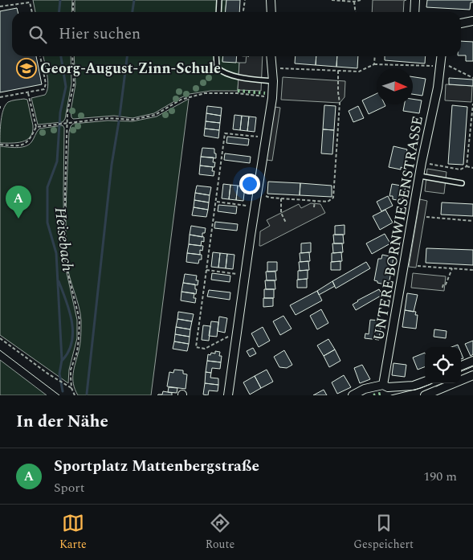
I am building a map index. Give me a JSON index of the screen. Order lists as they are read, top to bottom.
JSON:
{
  "streets": {
    "street": ["UNTERE BORNWIESENSTRASSE"]
  },
  "water": ["Heisebach"],
  "places": {
    "school or university": ["Georg-August-Zinn-Schule"]
  },
  "north": "right",
  "page": {
    "search": "Hier suchen",
    "pins": "A",
    "heading": "In der Nähe",
    "list": [
      {
        "mark": "A",
        "name": "Sportplatz Mattenbergstraße",
        "note": "Sport",
        "value": "190 m"
      }
    ],
    "nav": ["Karte", "Route", "Gespeichert"]
  }
}
